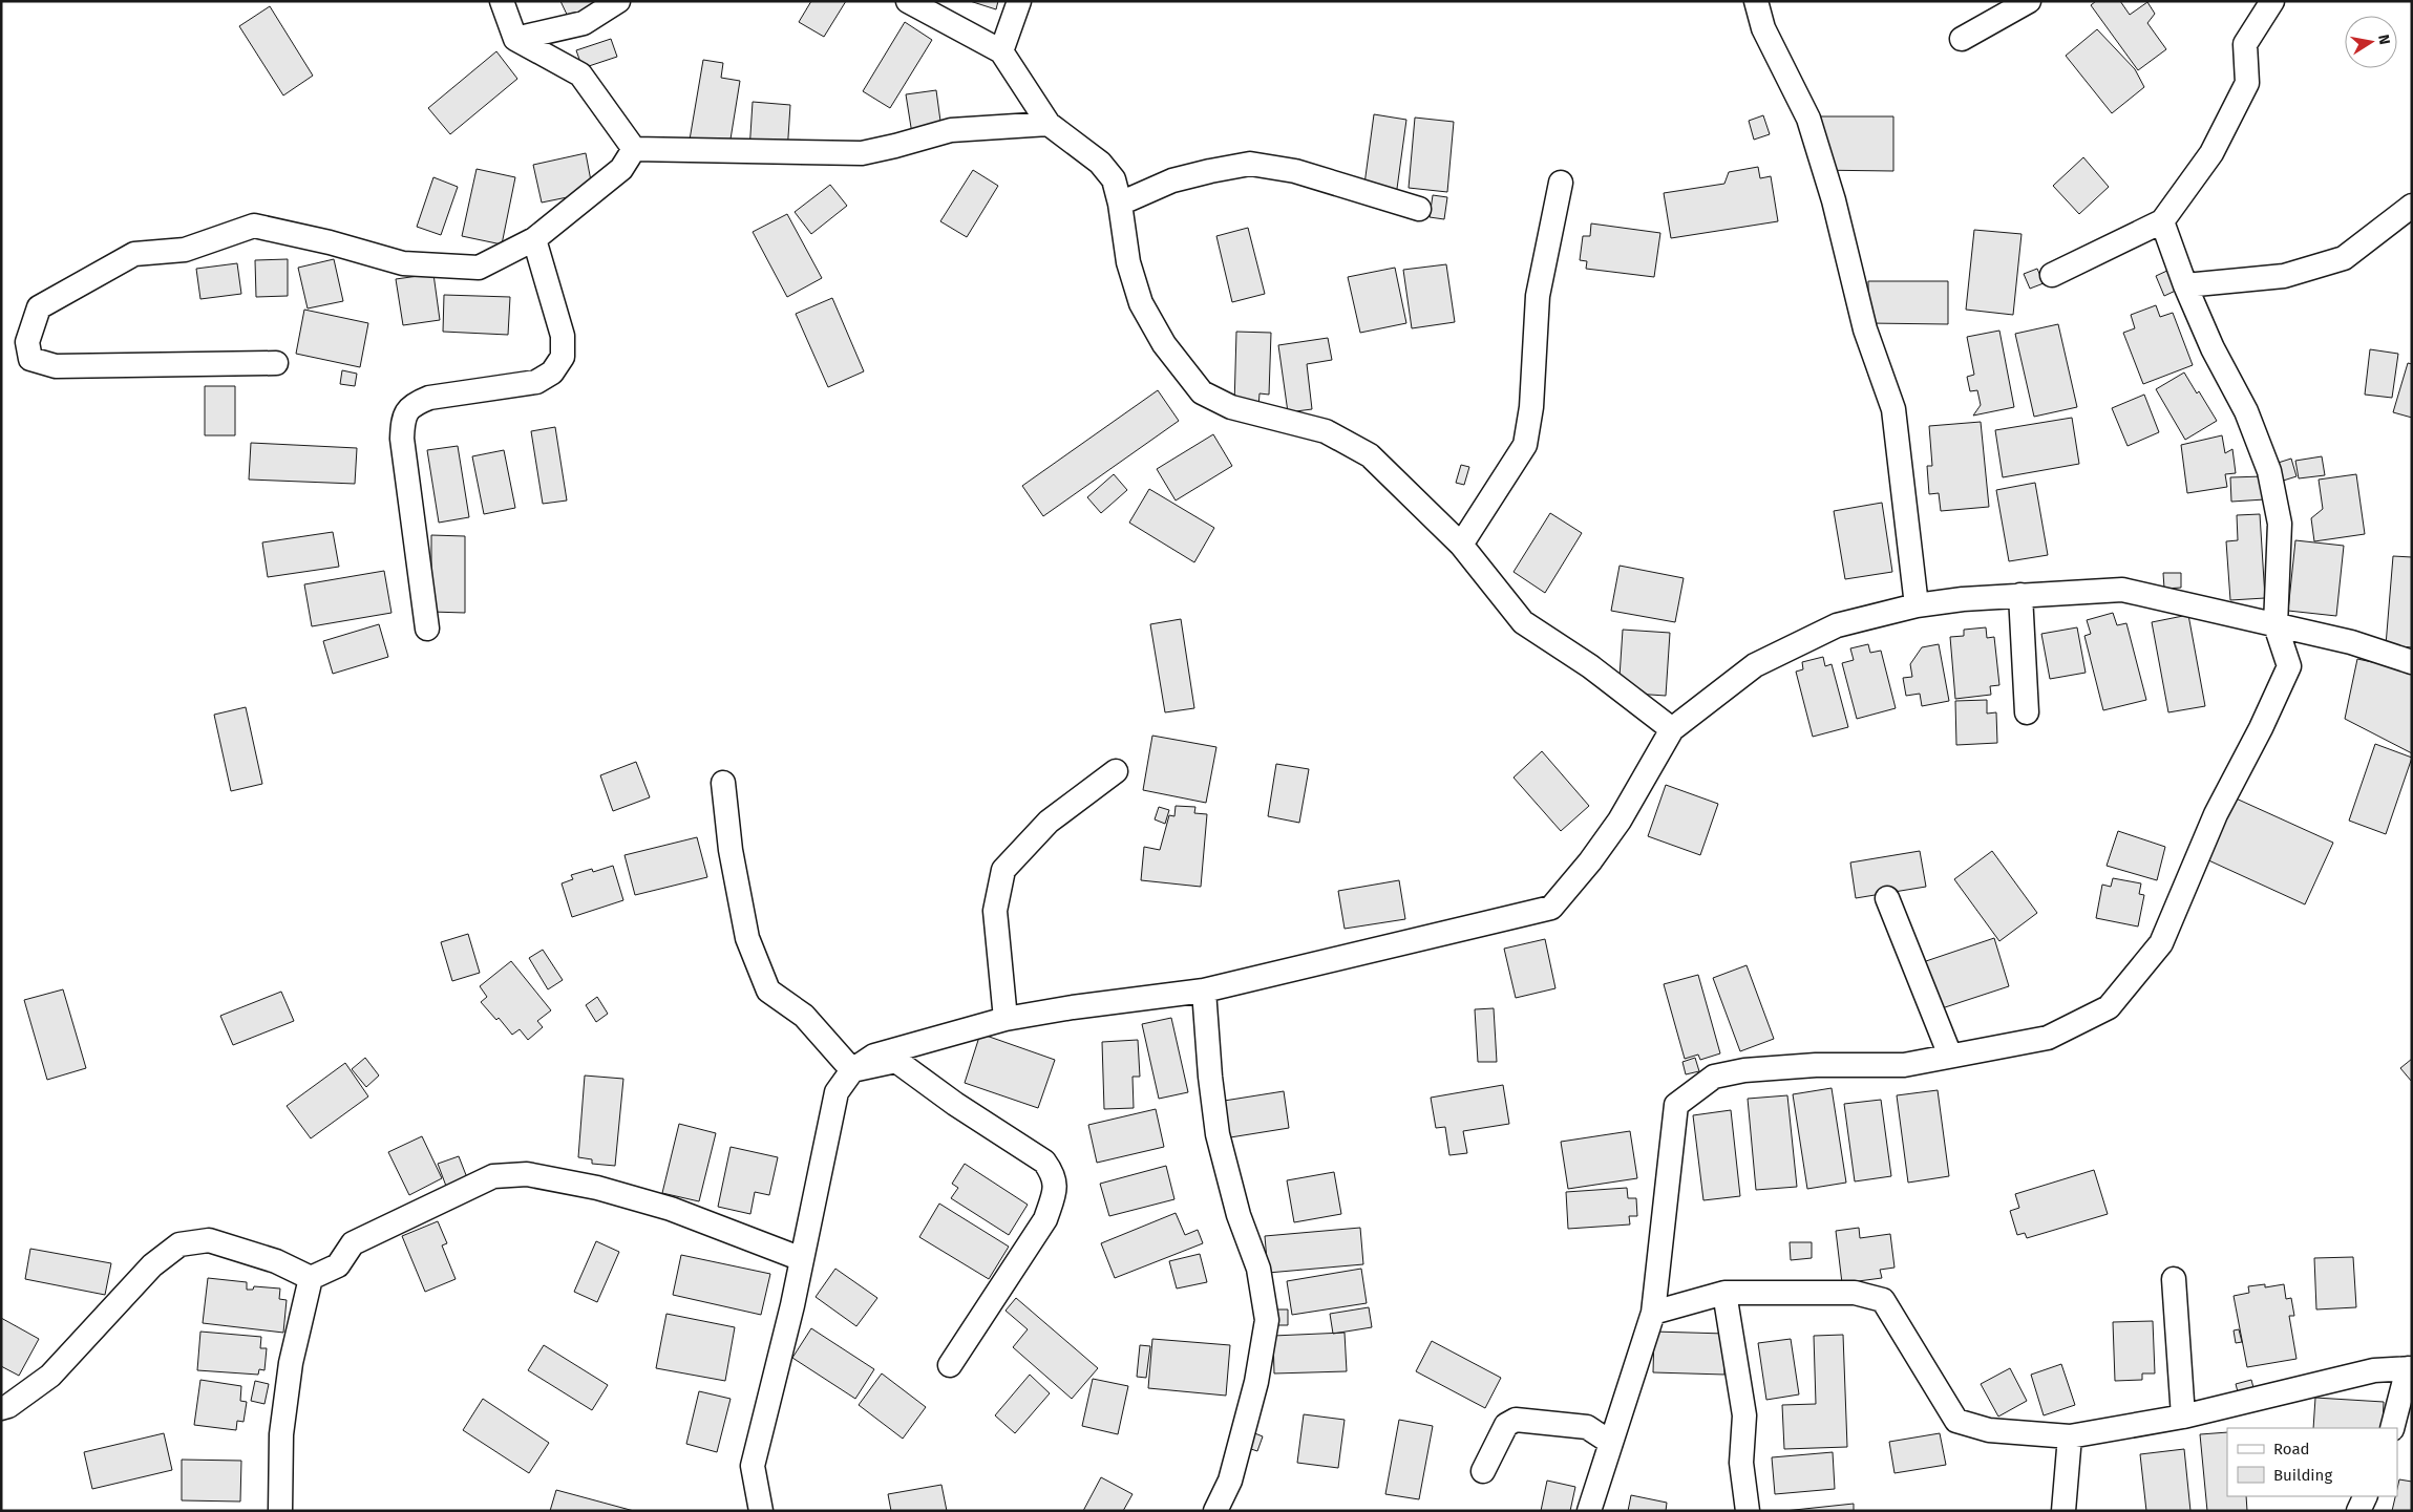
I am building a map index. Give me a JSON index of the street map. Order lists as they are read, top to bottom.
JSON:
{
  "legend": ["Road", "Building"],
  "north": "right"
}
